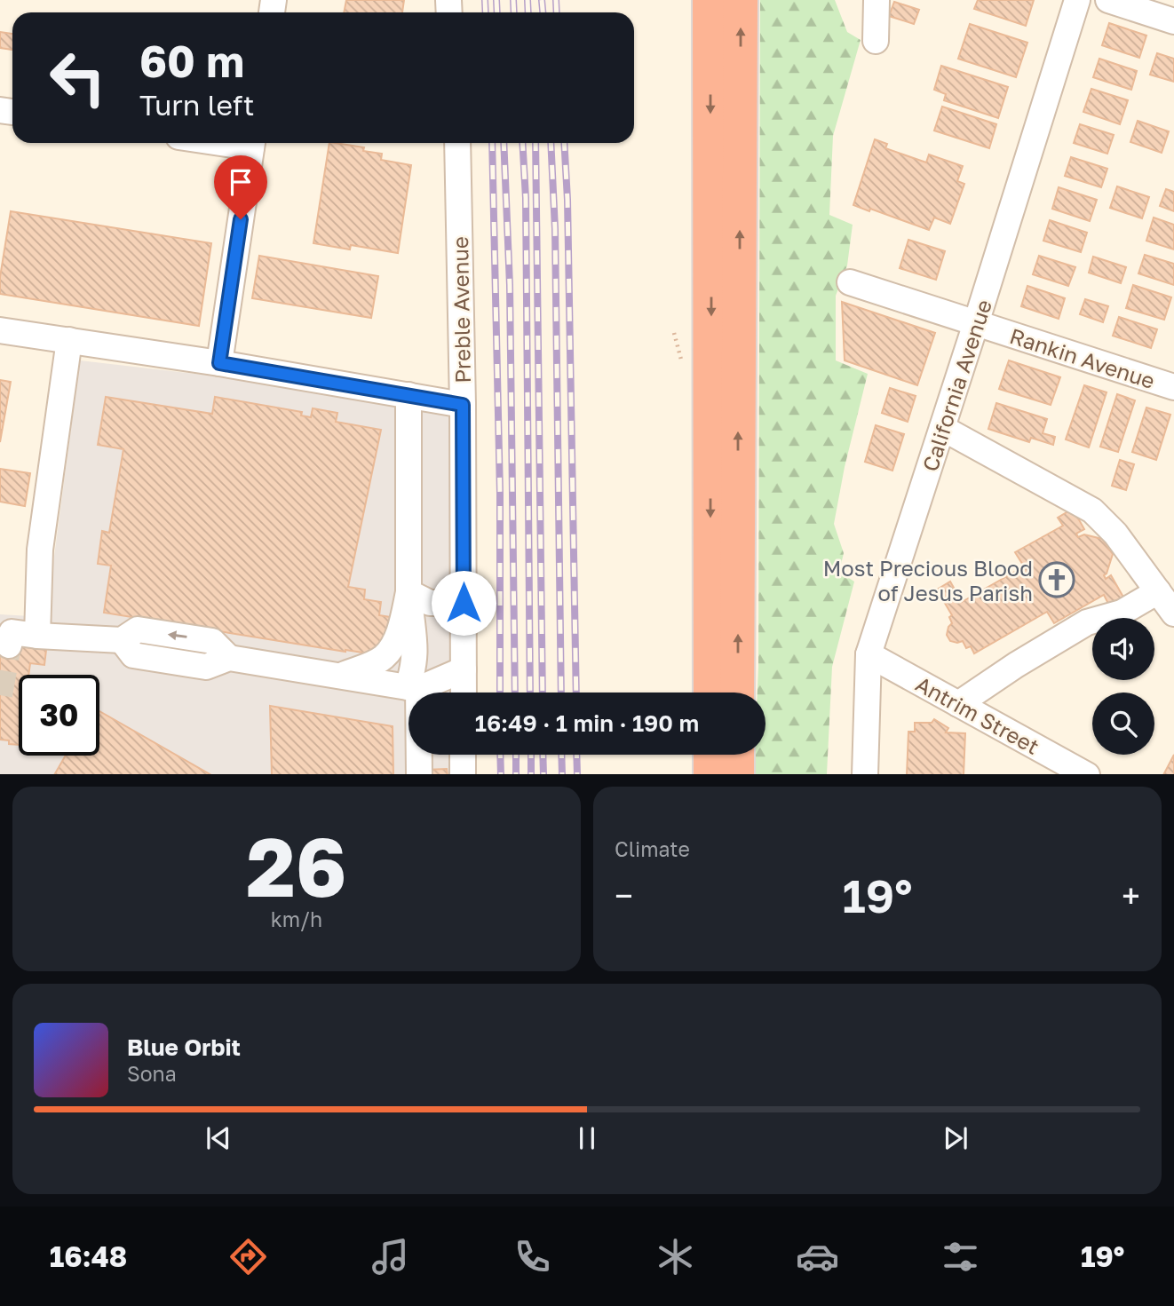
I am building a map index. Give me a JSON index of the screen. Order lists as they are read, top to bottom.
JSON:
{
  "streets": {
    "street": [
      "Preble Avenue",
      "Rankin Avenue",
      "California Avenue",
      "Antrim Street"
    ]
  },
  "crossings": [
    ["Rankin Avenue", "California Avenue"],
    ["California Avenue", "Antrim Street"]
  ],
  "places": {
    "church": ["Most Precious Blood of Jesus Parish"]
  },
  "page": {
    "turn": ["60 m", "Turn left"],
    "limit": "30",
    "trip": "16:49 · 1 min · 190 m",
    "tile": [
      ["26", "km/h"],
      "Climate"
    ],
    "heat": ["−", "19°", "+"],
    "song": ["Blue Orbit", "Sona"],
    "tabs": ["16:48", "19°"]
  }
}
